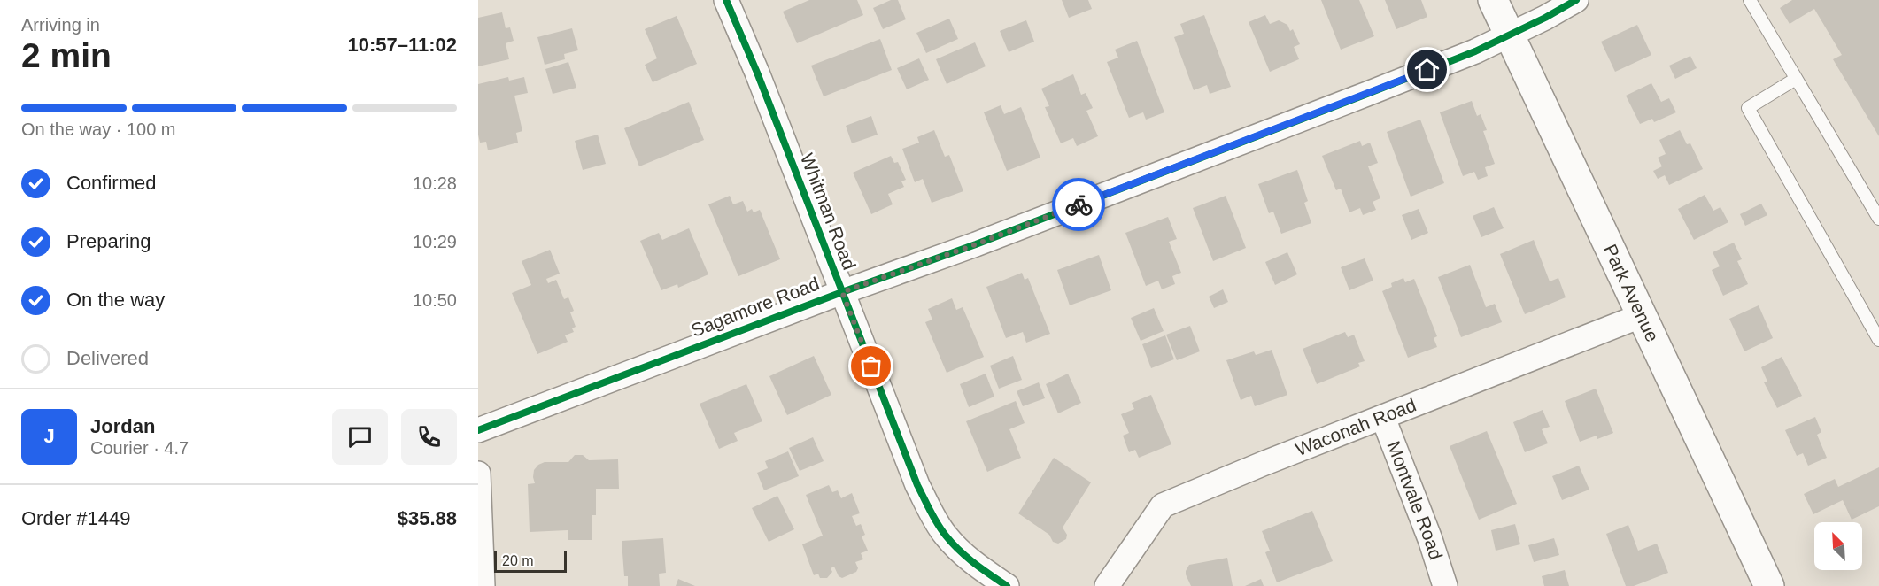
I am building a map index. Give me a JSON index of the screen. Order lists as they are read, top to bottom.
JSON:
{
  "streets": {
    "main road": ["Park Avenue"],
    "street": [
      "Whitman Road",
      "Sagamore Road",
      "Waconah Road",
      "Montvale Road"
    ]
  },
  "crossings": [
    ["Whitman Road", "Sagamore Road"],
    ["Park Avenue", "Sagamore Road"],
    ["Park Avenue", "Waconah Road"],
    ["Waconah Road", "Montvale Road"]
  ],
  "scale_bar": "20 m",
  "north": "top left",
  "page": {
    "heading": ["2 min", "Arriving in", "10:57–11:02"],
    "panel": [
      "Jordan",
      "Courier · 4.7",
      "Order #1449",
      "$35.88"
    ],
    "bar": "On the way · 100 m",
    "list": [
      ["Confirmed", "10:28"],
      ["Preparing", "10:29"],
      ["On the way", "10:50"],
      "Delivered"
    ],
    "round": "J",
    "scale": "20 m"
  }
}
